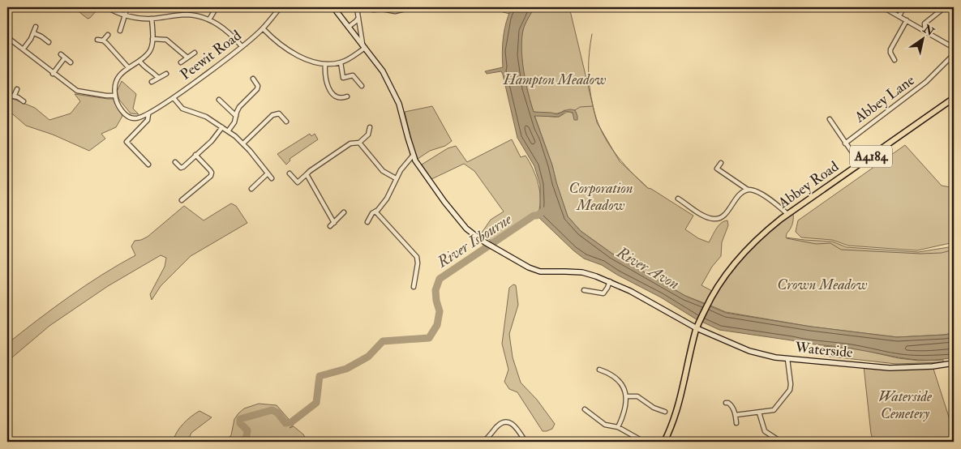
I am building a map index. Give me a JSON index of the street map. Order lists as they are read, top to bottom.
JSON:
{
  "streets": {
    "main road": ["A4184", "Abbey Road", "Waterside"],
    "street": ["Peewit Road", "Abbey Lane"]
  },
  "crossings": [
    ["Abbey Road", "Waterside"]
  ],
  "water": ["River Isbourne", "River Avon"],
  "parks": [
    "Hampton Meadow",
    "Corporation Meadow",
    "Crown Meadow",
    "Waterside Cemetery"
  ],
  "north": "top right"
}
